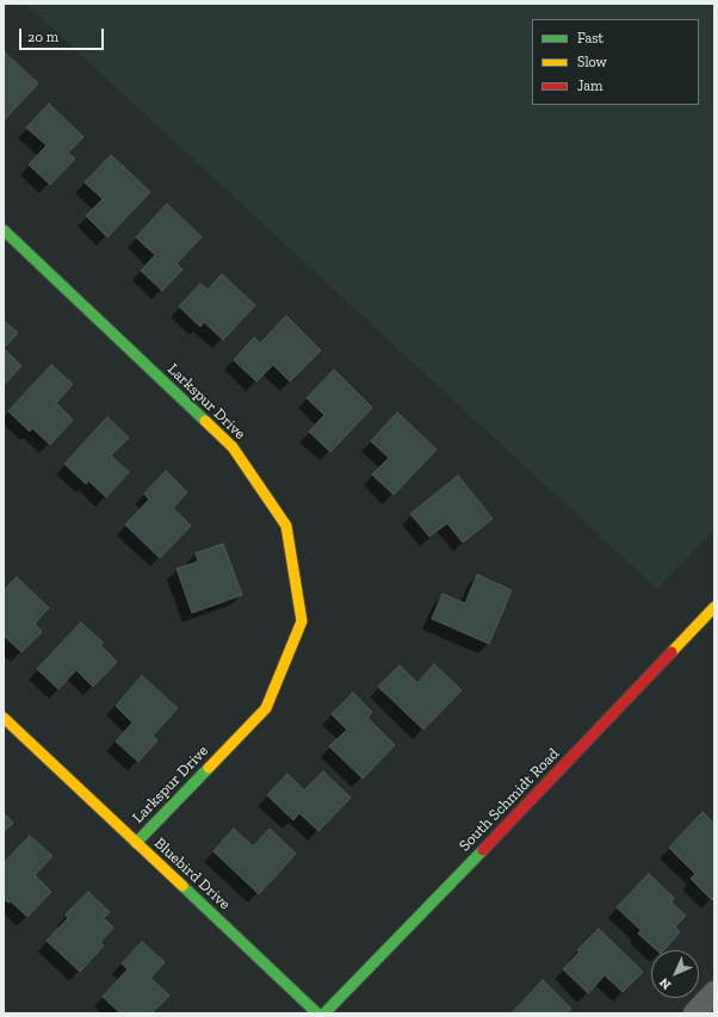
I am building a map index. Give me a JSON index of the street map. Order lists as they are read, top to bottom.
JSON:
{
  "streets": {
    "street": ["Larkspur Drive", "South Schmidt Road", "Bluebird Drive"]
  },
  "crossings": [
    ["Larkspur Drive", "Bluebird Drive"]
  ],
  "legend": ["Fast", "Slow", "Jam"],
  "scale_bar": "20 m",
  "north": "bottom left"
}
